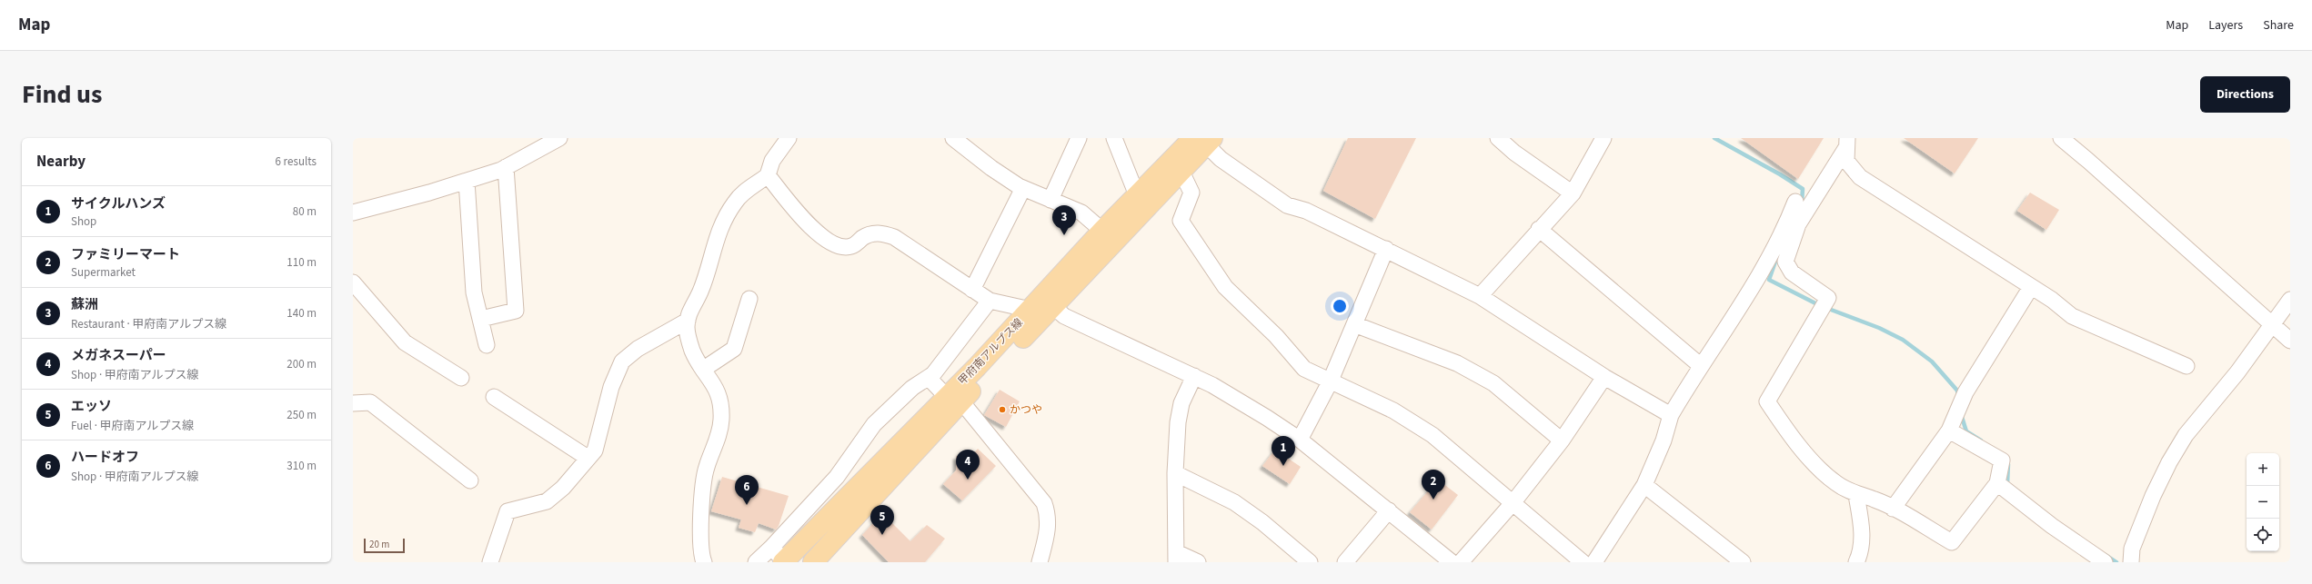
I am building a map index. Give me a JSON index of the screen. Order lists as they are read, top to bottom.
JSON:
{
  "streets": {
    "main road": ["甲府南アルプス線"]
  },
  "places": ["かつや"],
  "scale_bar": "20 m",
  "page": {
    "header": "Map",
    "nav": ["Map", "Layers", "Share"],
    "title": "Find us",
    "buttons": "Directions",
    "heading": ["Nearby", "6 results"],
    "list": [
      {
        "mark": "1",
        "name": "サイクルハンズ",
        "note": "Shop",
        "value": "80 m"
      },
      {
        "mark": "2",
        "name": "ファミリーマート",
        "note": "Supermarket",
        "value": "110 m"
      },
      {
        "mark": "3",
        "name": "蘇洲",
        "note": "Restaurant · 甲府南アルプス線",
        "value": "140 m"
      },
      {
        "mark": "4",
        "name": "メガネスーパー",
        "note": "Shop · 甲府南アルプス線",
        "value": "200 m"
      },
      {
        "mark": "5",
        "name": "エッソ",
        "note": "Fuel · 甲府南アルプス線",
        "value": "250 m"
      },
      {
        "mark": "6",
        "name": "ハードオフ",
        "note": "Shop · 甲府南アルプス線",
        "value": "310 m"
      }
    ],
    "pins": [
      "3",
      "1",
      "4",
      "2",
      "6",
      "5"
    ],
    "map_buttons": ["+", "−"],
    "scale": "20 m"
  }
}
